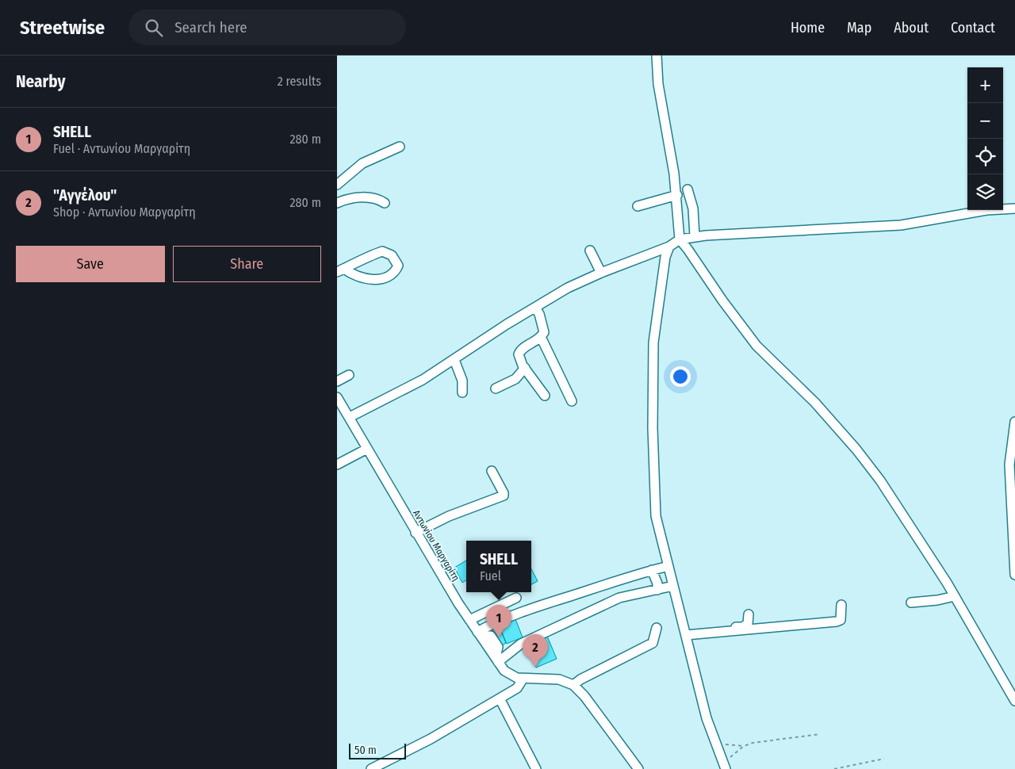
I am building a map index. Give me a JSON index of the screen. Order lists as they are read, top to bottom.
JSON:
{
  "streets": {
    "street": ["Αντωνίου Μαργαρίτη"]
  },
  "scale_bar": "50 m",
  "page": {
    "header": "Streetwise",
    "search": "Search here",
    "nav": [
      "Home",
      "Map",
      "About",
      "Contact"
    ],
    "heading": ["Nearby", "2 results"],
    "map_buttons": ["+", "−"],
    "list": [
      {
        "mark": "1",
        "name": "SHELL",
        "note": "Fuel · Αντωνίου Μαργαρίτη",
        "value": "280 m"
      },
      {
        "mark": "2",
        "name": "\"Αγγέλου\"",
        "note": "Shop · Αντωνίου Μαργαρίτη",
        "value": "280 m"
      }
    ],
    "buttons": ["Save", "Share"],
    "popup": ["SHELL", "Fuel"],
    "pins": ["1", "2"],
    "scale": "50 m"
  }
}
